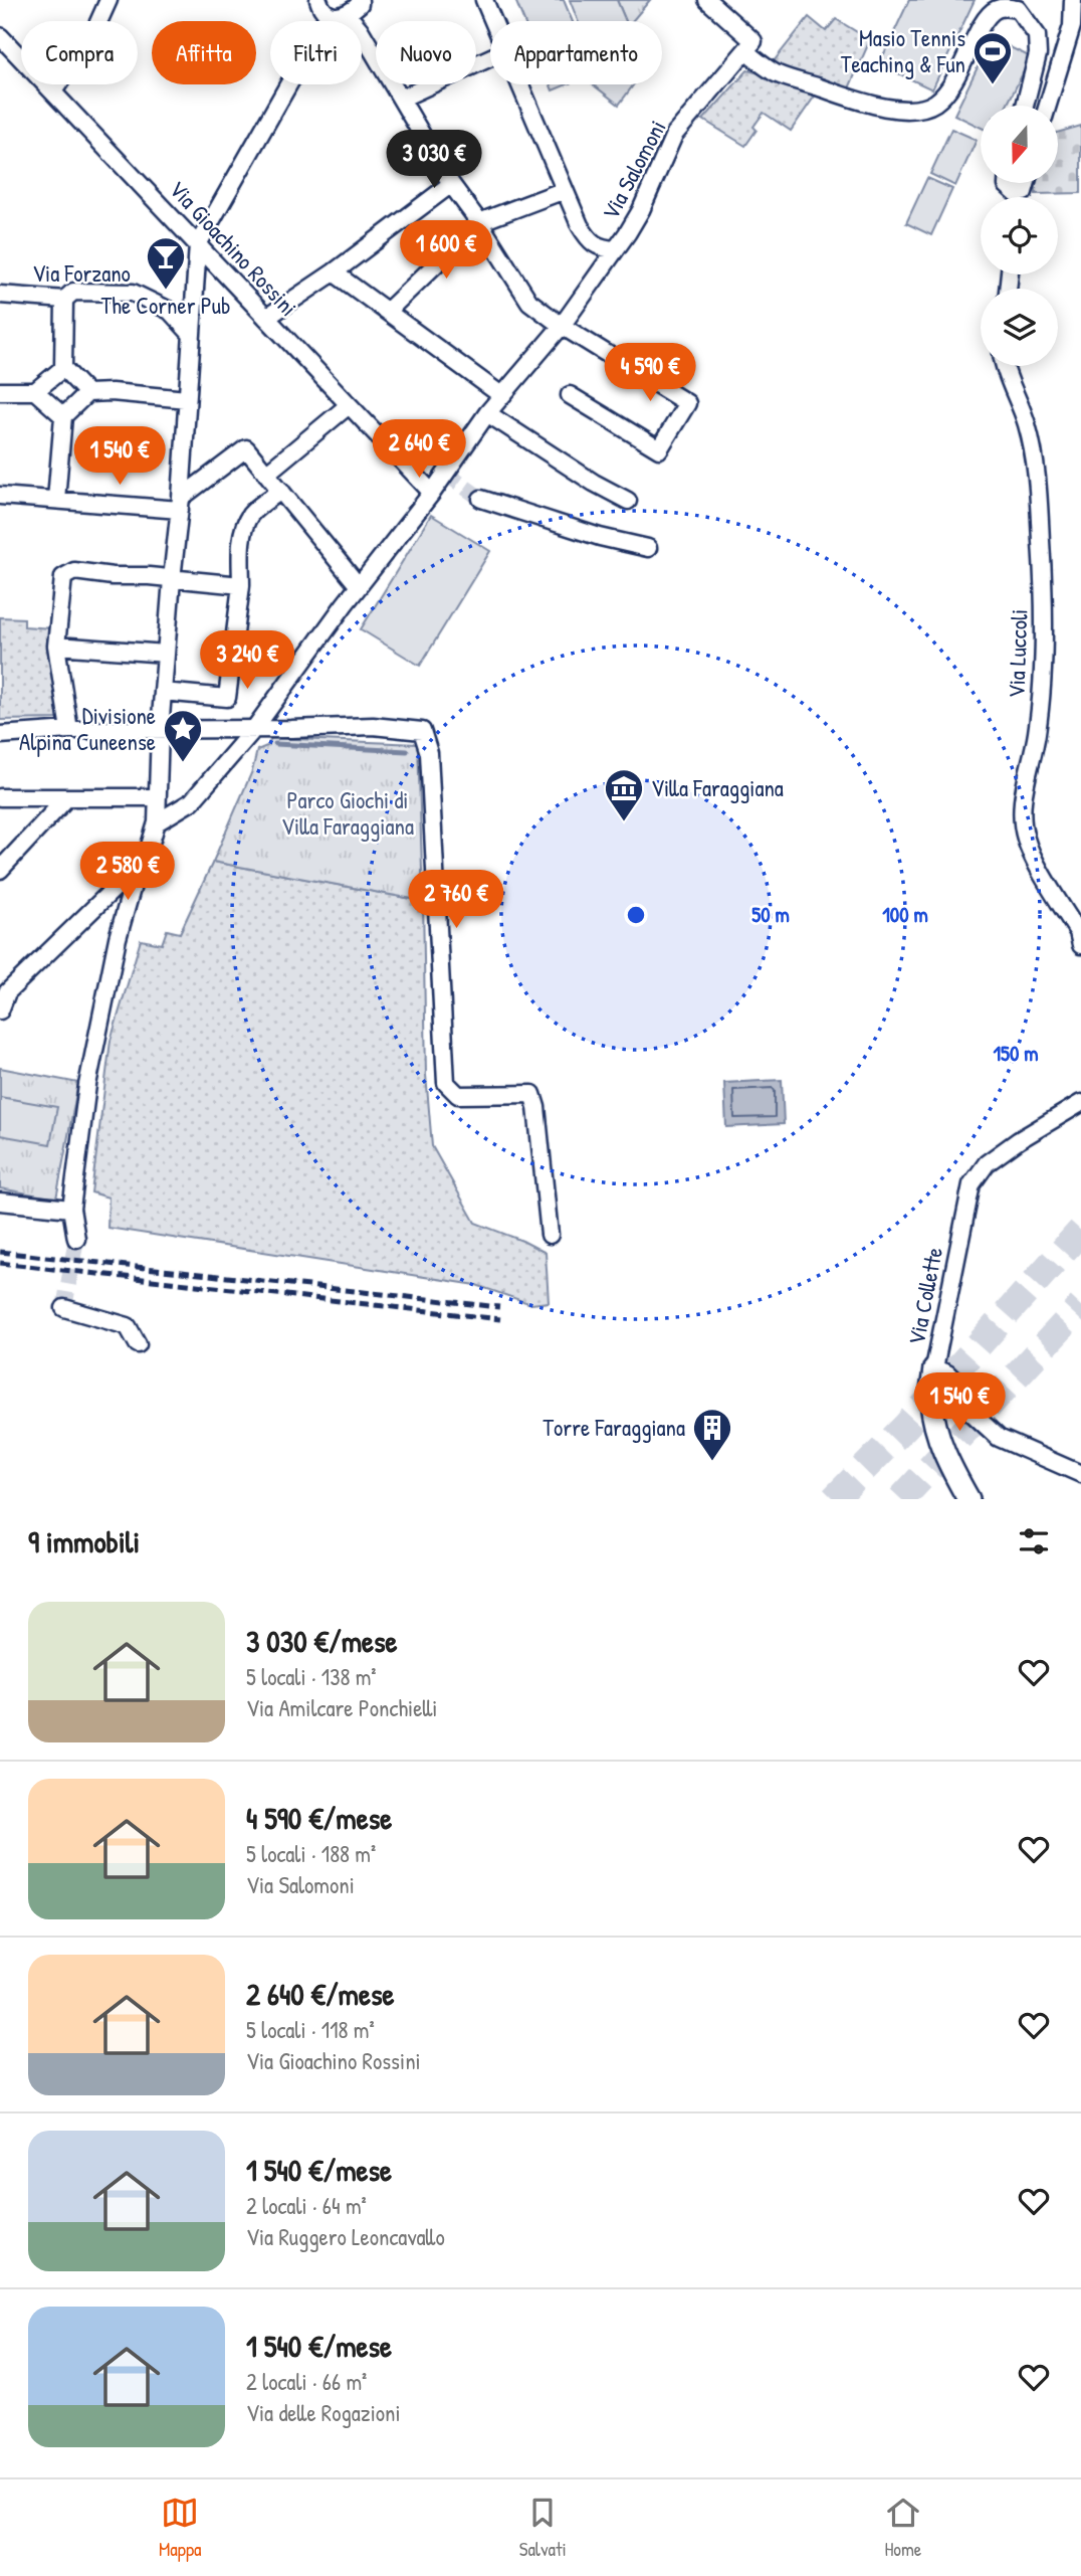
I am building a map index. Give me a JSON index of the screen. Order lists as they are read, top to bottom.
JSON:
{
  "streets": {
    "street": [
      "Via Salomoni",
      "Via Gioachino Rossini",
      "Via Forzano",
      "Via Luccoli",
      "Via Collette"
    ]
  },
  "crossings": [
    ["Via Salomoni", "Via Gioachino Rossini"]
  ],
  "parks": ["Parco Giochi di Villa Faraggiana"],
  "places": {
    "sports": ["Masio Tennis Teaching & Fun"],
    "bar": ["The Corner Pub"],
    "place": ["Divisione Alpina Cuneense"],
    "museum": ["Villa Faraggiana"],
    "building": ["Torre Faraggiana"]
  },
  "north": "bottom",
  "page": {
    "chip": [
      "Compra",
      "Affitta",
      "Filtri",
      "Nuovo",
      "Appartamento"
    ],
    "price": [
      "3 030 €",
      "1 600 €",
      "4 590 €",
      "2 640 €",
      "1 540 €",
      "3 240 €",
      "2 580 €",
      "2 760 €",
      "1 540 €"
    ],
    "heading": "9 immobili",
    "list": [
      {
        "name": "3 030 €/mese",
        "note": "5 locali · 138 m² · Via Amilcare Ponchielli"
      },
      {
        "name": "4 590 €/mese",
        "note": "5 locali · 188 m² · Via Salomoni"
      },
      {
        "name": "2 640 €/mese",
        "note": "5 locali · 118 m² · Via Gioachino Rossini"
      },
      {
        "name": "1 540 €/mese",
        "note": "2 locali · 64 m² · Via Ruggero Leoncavallo"
      },
      {
        "name": "1 540 €/mese",
        "note": "2 locali · 66 m² · Via delle Rogazioni"
      }
    ],
    "tabs": ["Mappa", "Salvati", "Home"]
  },
  "rings": ["50 m", "100 m", "150 m"]
}
